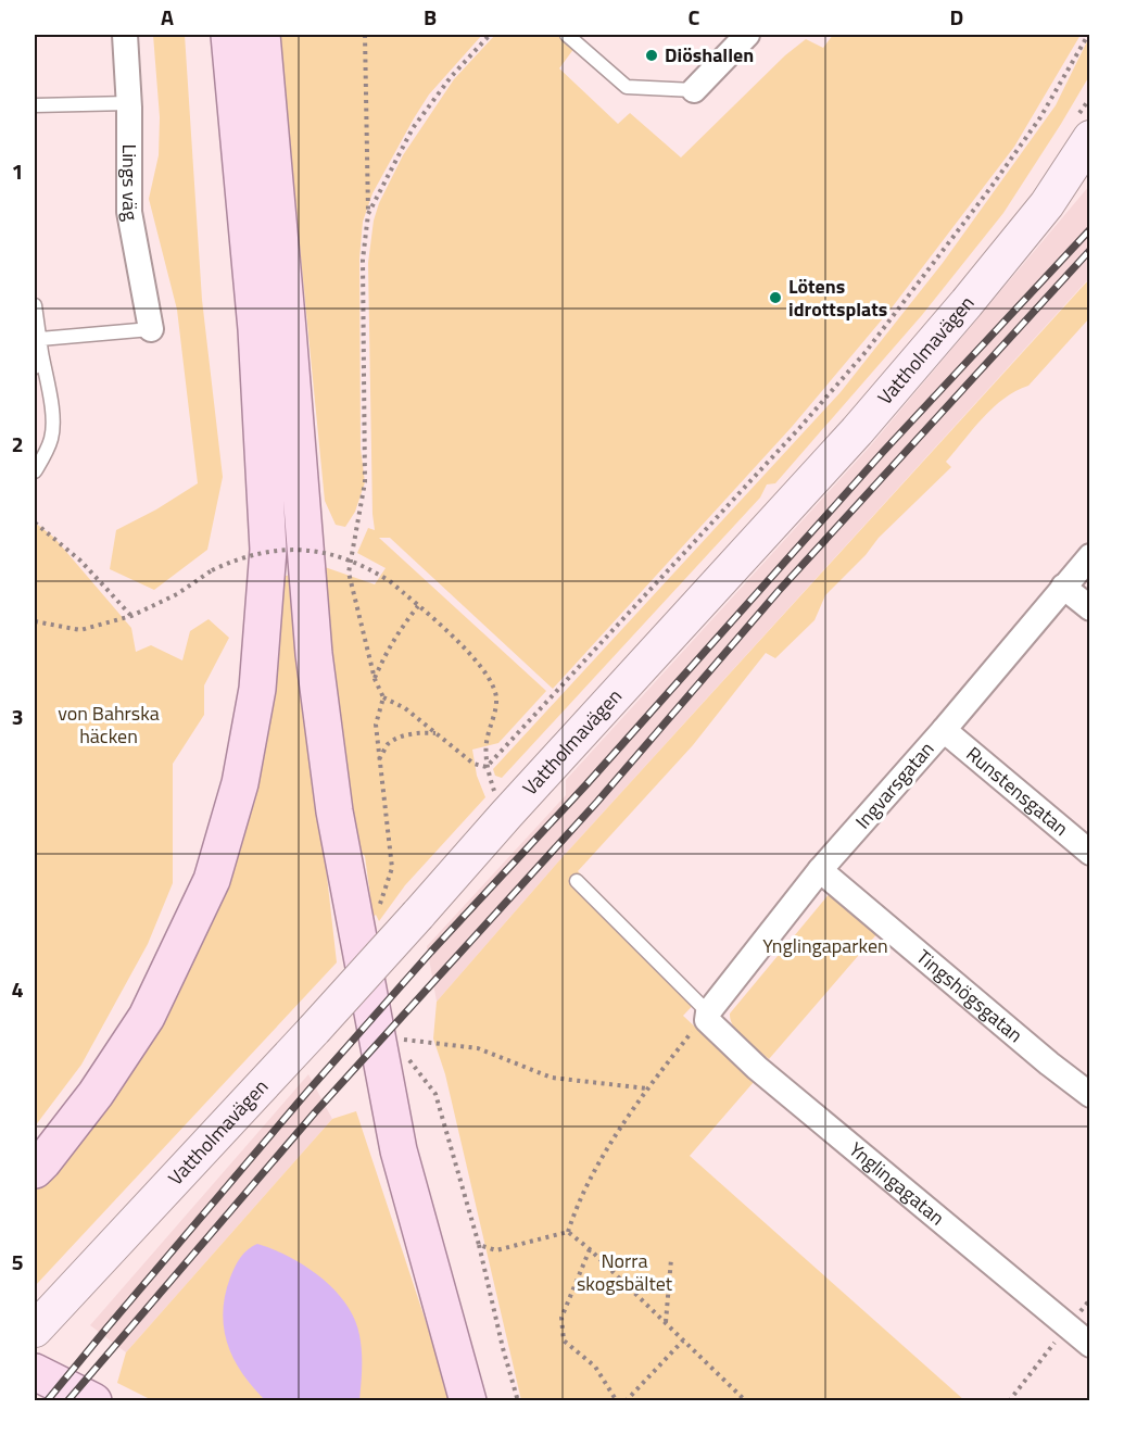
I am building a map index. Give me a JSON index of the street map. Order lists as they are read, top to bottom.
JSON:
{
  "streets": {
    "main road": ["Vattholmavägen"],
    "street": [
      "Lings väg",
      "Ingvarsgatan",
      "Runstensgatan",
      "Tingshögsgatan",
      "Ynglingagatan"
    ]
  },
  "crossings": [
    ["Ingvarsgatan", "Runstensgatan"],
    ["Ingvarsgatan", "Tingshögsgatan"],
    ["Ingvarsgatan", "Ynglingagatan"]
  ],
  "parks": ["von Bahrska häcken", "Ynglingaparken", "Norra skogsbältet"],
  "places": ["Diöshallen", "Lötens idrottsplats"],
  "grid": {
    "columns": [
      "A",
      "B",
      "C",
      "D"
    ],
    "rows": [
      "1",
      "2",
      "3",
      "4",
      "5"
    ]
  }
}
